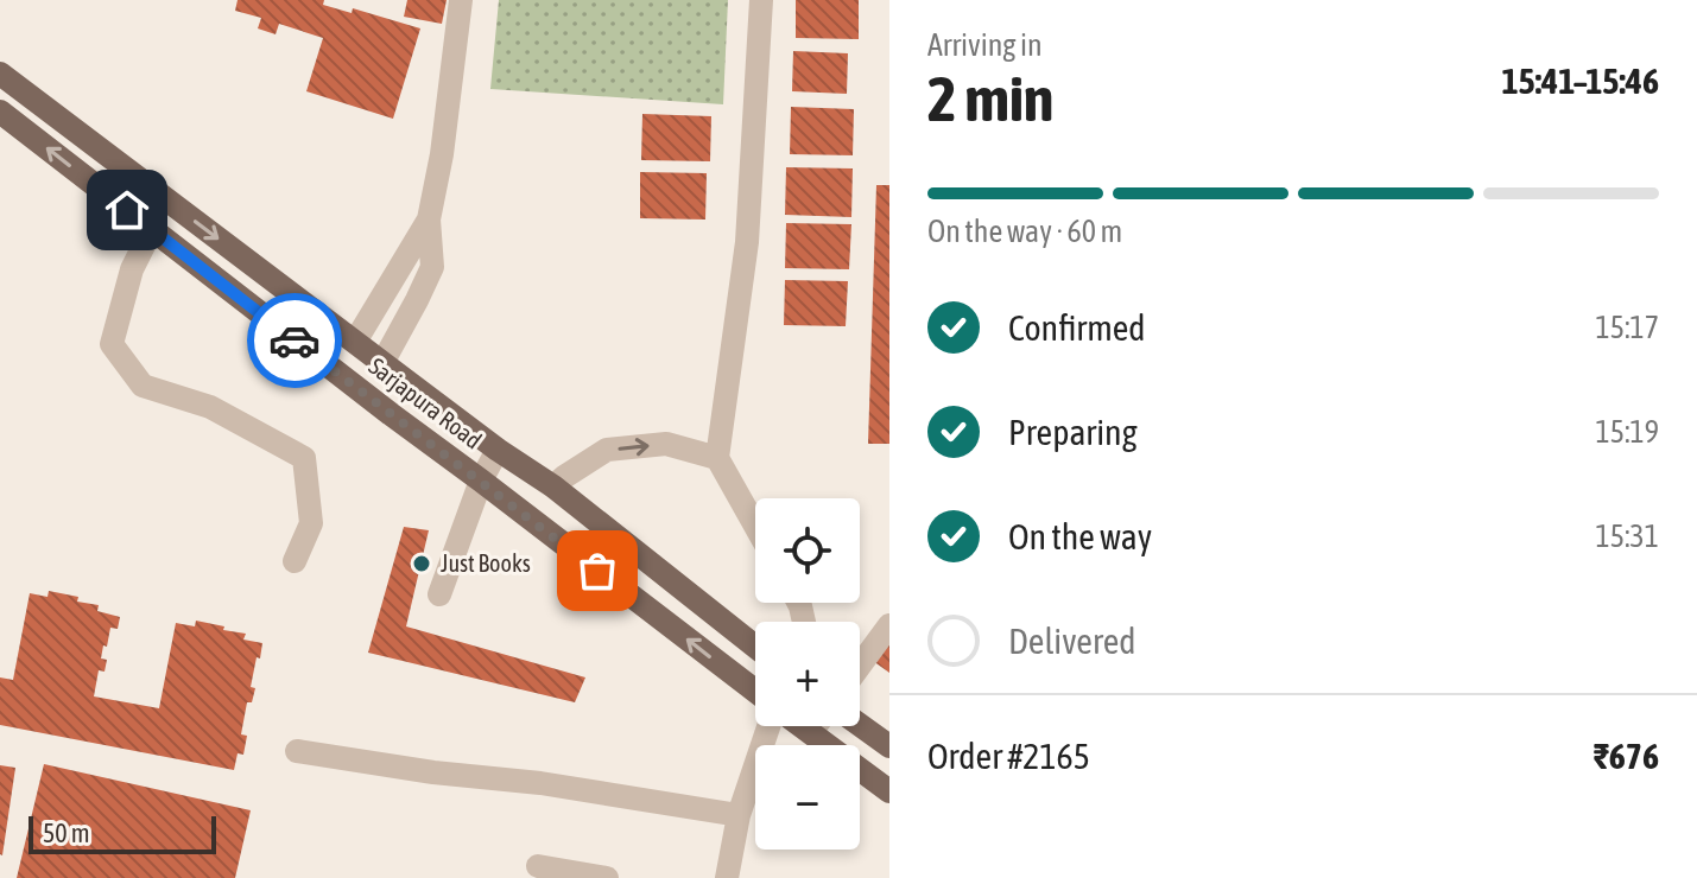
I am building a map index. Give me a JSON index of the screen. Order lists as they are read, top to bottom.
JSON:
{
  "streets": {
    "main road": ["Sarjapura Road"]
  },
  "places": ["Just Books"],
  "scale_bar": "50 m",
  "page": {
    "heading": ["2 min", "Arriving in", "15:41–15:46"],
    "panel": ["Order #2165", "₹676"],
    "bar": "On the way · 60 m",
    "list": [
      ["Confirmed", "15:17"],
      ["Preparing", "15:19"],
      ["On the way", "15:31"],
      "Delivered"
    ],
    "map_buttons": ["+", "−"],
    "scale": "50 m"
  }
}
